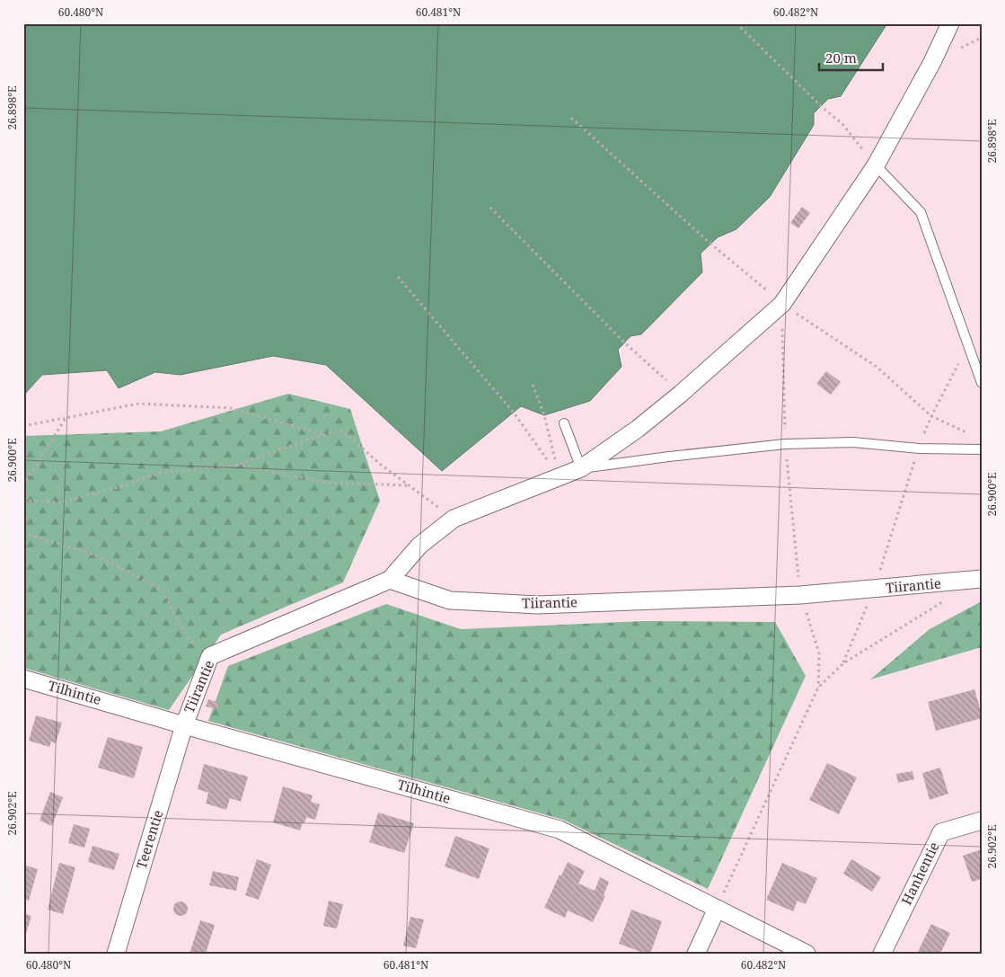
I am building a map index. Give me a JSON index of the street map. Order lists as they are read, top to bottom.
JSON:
{
  "streets": {
    "street": [
      "Tiirantie",
      "Tilhintie",
      "Teerentie",
      "Hanhentie"
    ]
  },
  "crossings": [
    ["Tiirantie", "Tilhintie"],
    ["Tiirantie", "Teerentie"],
    ["Tilhintie", "Teerentie"]
  ],
  "scale_bar": "20 m",
  "coordinates": [
    "60.480°N",
    "60.481°N",
    "60.482°N",
    "26.898°E",
    "26.900°E",
    "26.902°E"
  ]
}
